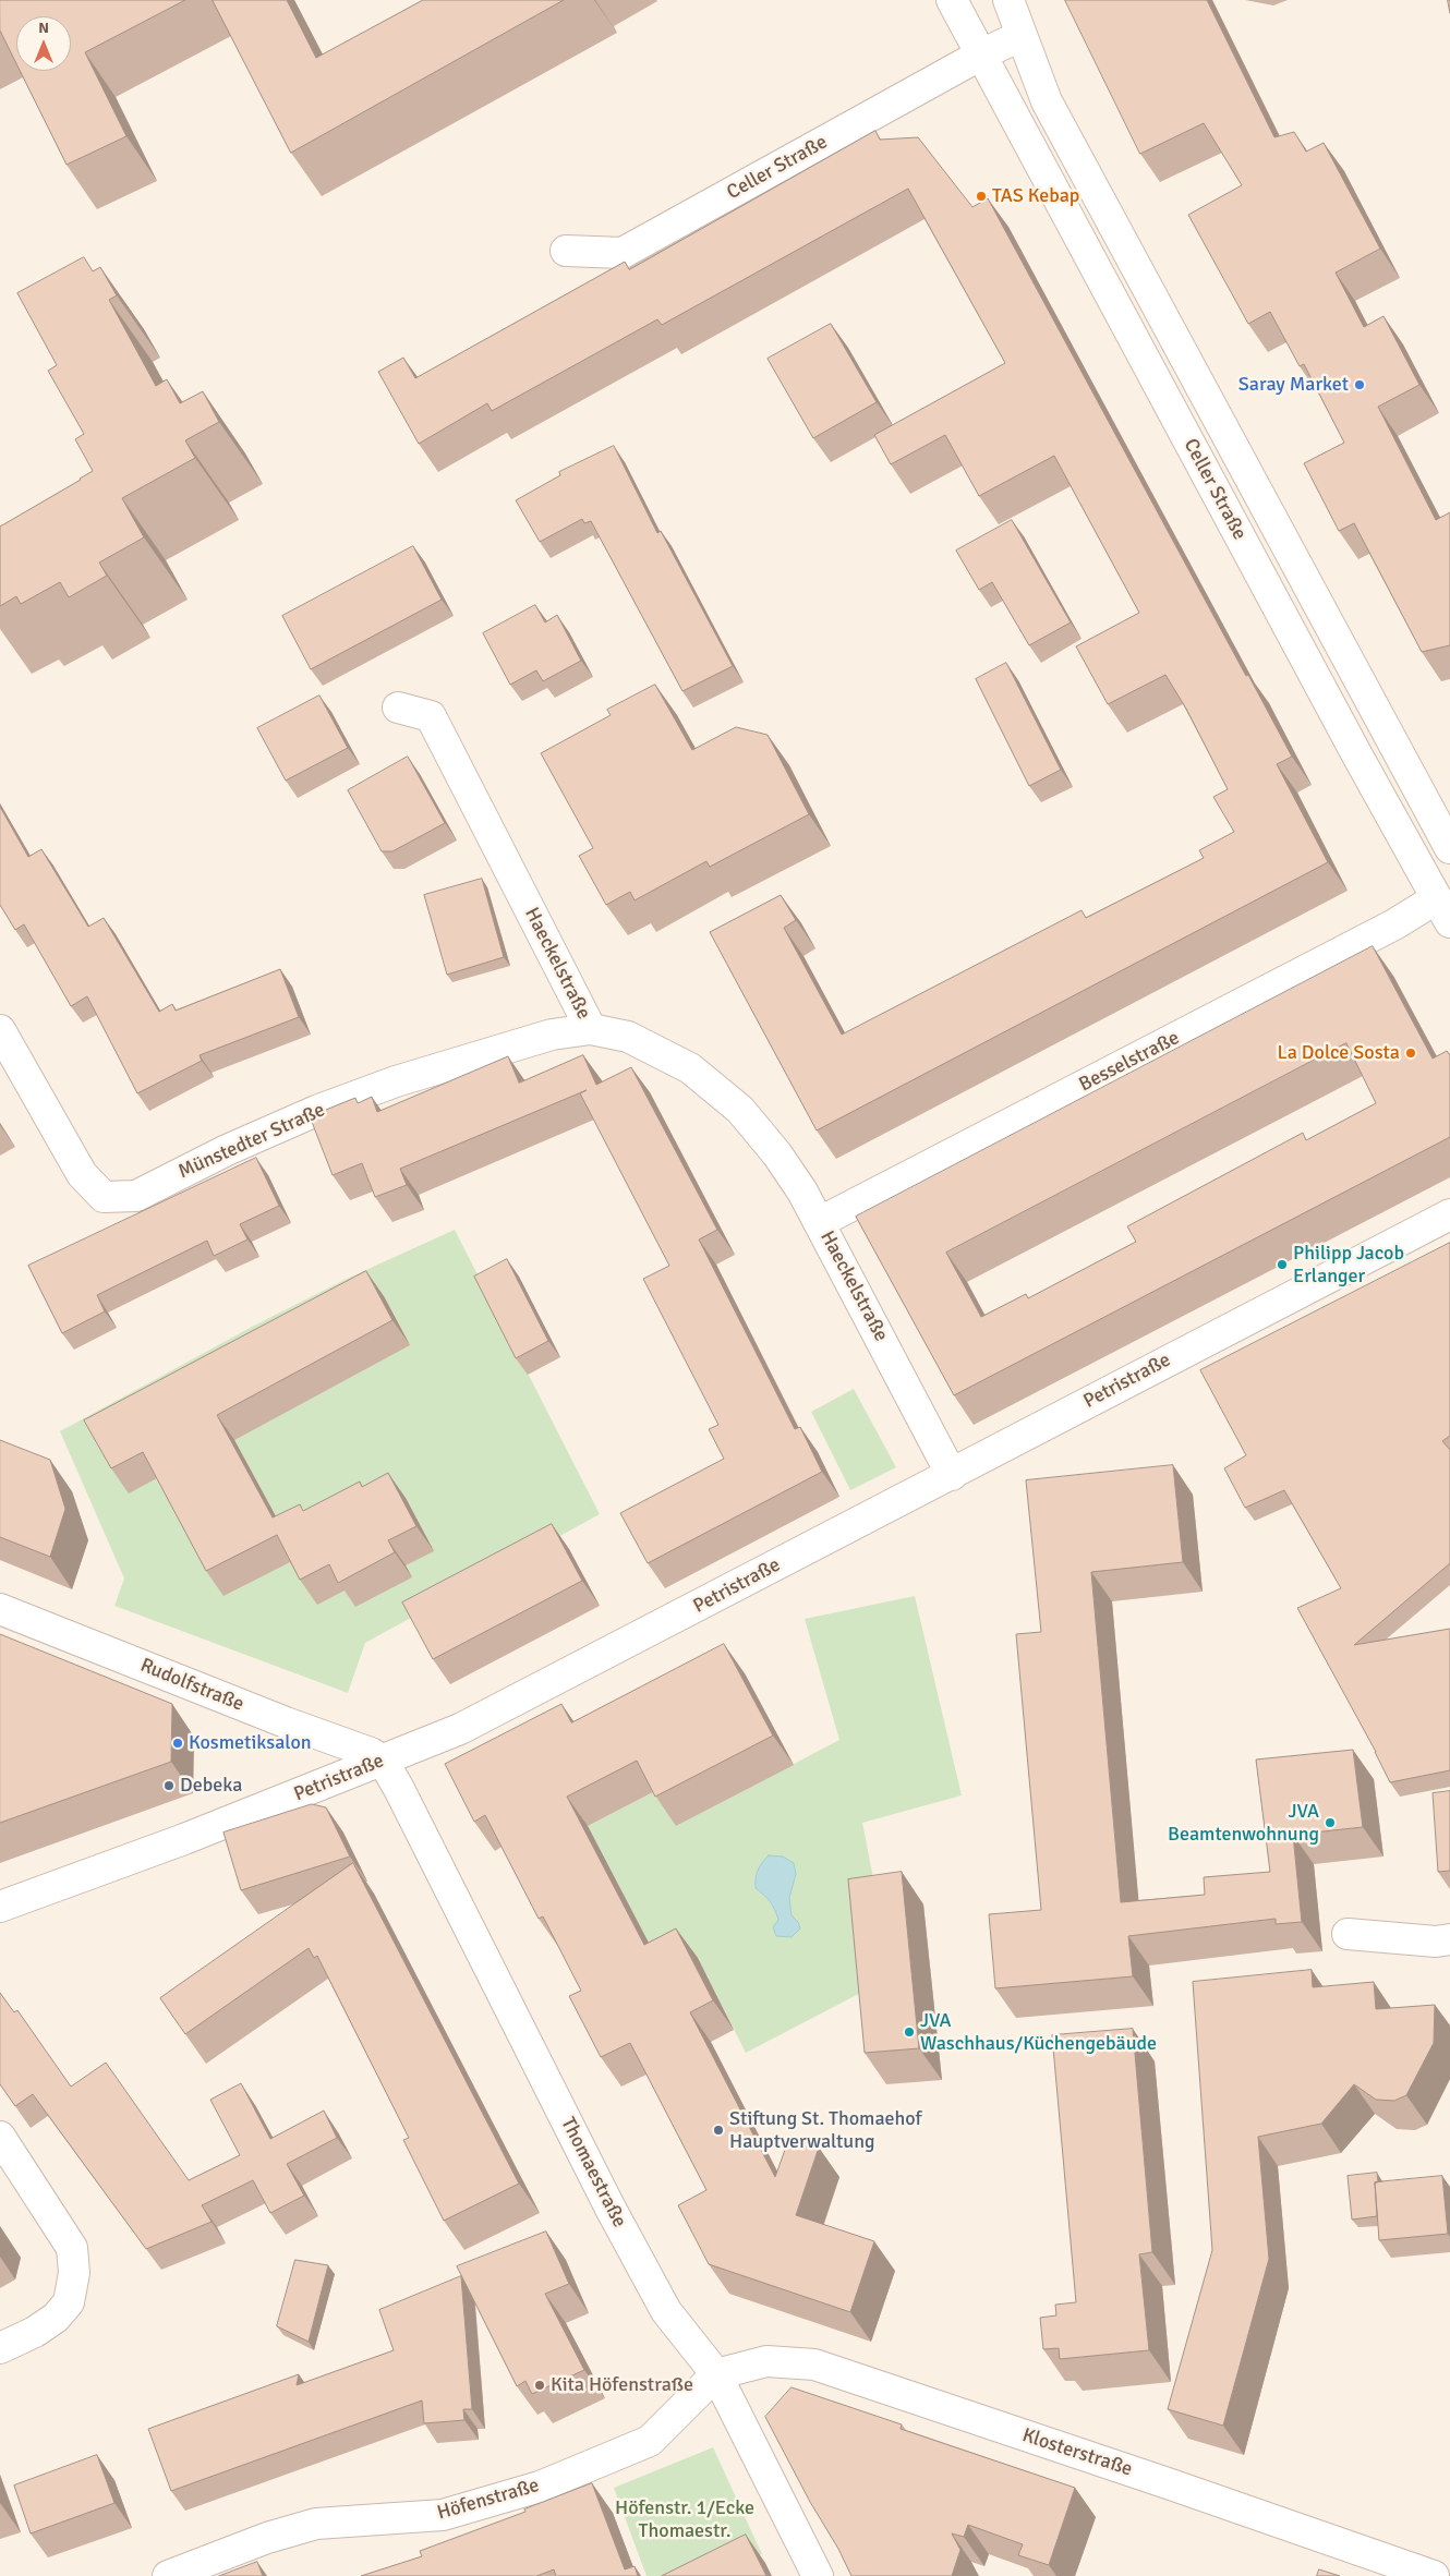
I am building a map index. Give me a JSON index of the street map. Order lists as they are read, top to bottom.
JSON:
{
  "streets": {
    "street": [
      "Celler Straße",
      "Haeckelstraße",
      "Besselstraße",
      "Münstedter Straße",
      "Petristraße",
      "Rudolfstraße",
      "Thomaestraße",
      "Klosterstraße",
      "Höfenstraße"
    ]
  },
  "crossings": [
    ["Celler Straße", "Besselstraße"],
    ["Haeckelstraße", "Besselstraße"],
    ["Haeckelstraße", "Münstedter Straße"],
    ["Haeckelstraße", "Petristraße"],
    ["Petristraße", "Rudolfstraße"],
    ["Petristraße", "Thomaestraße"],
    ["Rudolfstraße", "Thomaestraße"],
    ["Thomaestraße", "Klosterstraße"],
    ["Thomaestraße", "Höfenstraße"],
    ["Klosterstraße", "Höfenstraße"]
  ],
  "parks": ["Höfenstr. 1/Ecke Thomaestr."],
  "places": [
    "TAS Kebap",
    "Saray Market",
    "La Dolce Sosta",
    "Philipp Jacob Erlanger",
    "Kosmetiksalon",
    "Debeka",
    "JVA Beamtenwohnung",
    "JVA Waschhaus/Küchengebäude",
    "Stiftung St. Thomaehof Hauptverwaltung",
    "Kita Höfenstraße"
  ],
  "north": "top"
}
